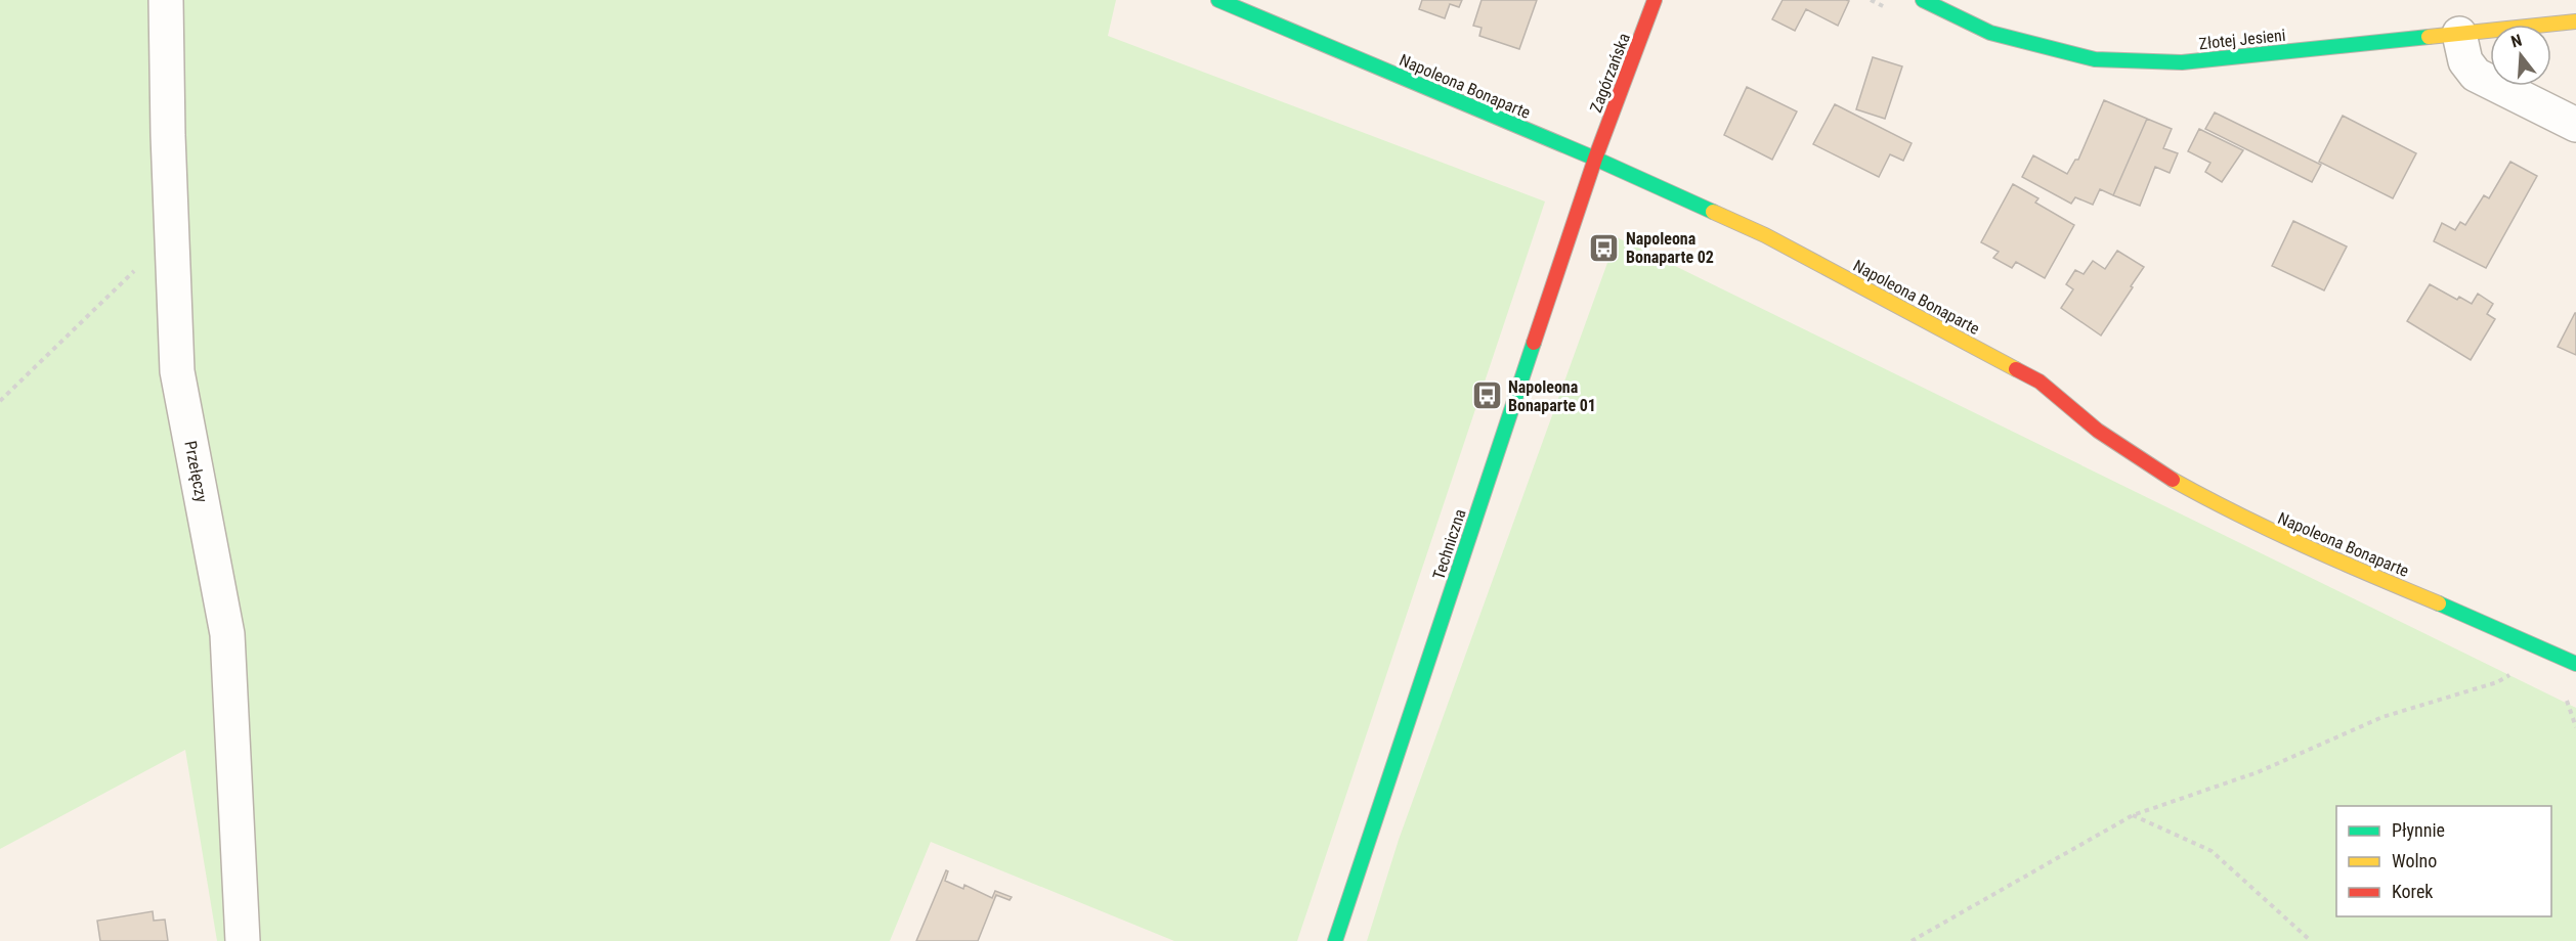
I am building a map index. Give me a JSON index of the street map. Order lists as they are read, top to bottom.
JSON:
{
  "streets": {
    "street": [
      "Złotej Jesieni",
      "Zagórzańska",
      "Napoleona Bonaparte",
      "Przełęczy",
      "Techniczna"
    ]
  },
  "crossings": [
    ["Zagórzańska", "Napoleona Bonaparte"],
    ["Zagórzańska", "Techniczna"],
    ["Napoleona Bonaparte", "Techniczna"]
  ],
  "places": {
    "bus stop": ["Napoleona Bonaparte 02", "Napoleona Bonaparte 01"]
  },
  "legend": ["Płynnie", "Wolno", "Korek"],
  "north": "top"
}
